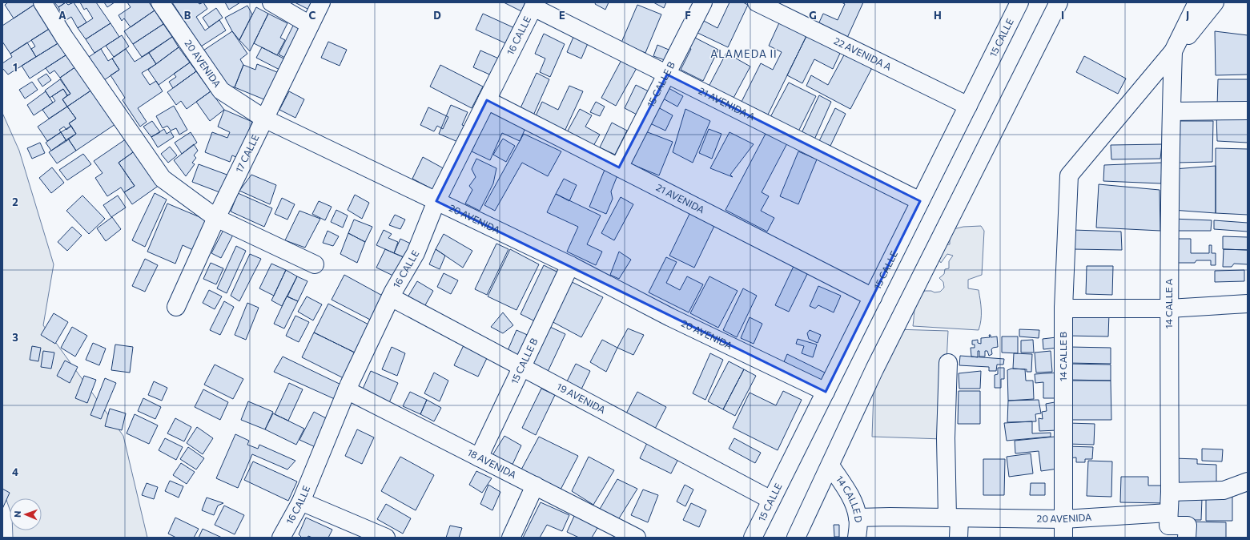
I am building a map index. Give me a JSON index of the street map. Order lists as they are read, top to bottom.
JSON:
{
  "streets": {
    "street": [
      "16 CALLE",
      "15 CALLE",
      "22 AVENIDA A",
      "20 AVENIDA",
      "15 CALLE B",
      "21 AVENIDA A",
      "17 CALLE",
      "21 AVENIDA",
      "14 CALLE A",
      "14 CALLE B",
      "19 AVENIDA",
      "18 AVENIDA",
      "14 CALLE D"
    ]
  },
  "crossings": [
    ["16 CALLE", "20 AVENIDA"],
    ["16 CALLE", "21 AVENIDA A"],
    ["16 CALLE", "21 AVENIDA"],
    ["16 CALLE", "19 AVENIDA"],
    ["16 CALLE", "18 AVENIDA"],
    ["15 CALLE", "22 AVENIDA A"],
    ["15 CALLE", "20 AVENIDA"],
    ["15 CALLE", "21 AVENIDA A"],
    ["15 CALLE", "21 AVENIDA"],
    ["15 CALLE", "19 AVENIDA"],
    ["20 AVENIDA", "15 CALLE B"],
    ["20 AVENIDA", "17 CALLE"],
    ["20 AVENIDA", "14 CALLE A"],
    ["20 AVENIDA", "14 CALLE B"],
    ["20 AVENIDA", "14 CALLE D"],
    ["15 CALLE B", "21 AVENIDA A"],
    ["15 CALLE B", "21 AVENIDA"],
    ["15 CALLE B", "19 AVENIDA"],
    ["15 CALLE B", "18 AVENIDA"],
    ["14 CALLE A", "14 CALLE B"]
  ],
  "districts": ["ALAMEDA II"],
  "north": "left",
  "grid": {
    "columns": [
      "A",
      "B",
      "C",
      "D",
      "E",
      "F",
      "G",
      "H",
      "I",
      "J"
    ],
    "rows": [
      "1",
      "2",
      "3",
      "4"
    ]
  }
}
